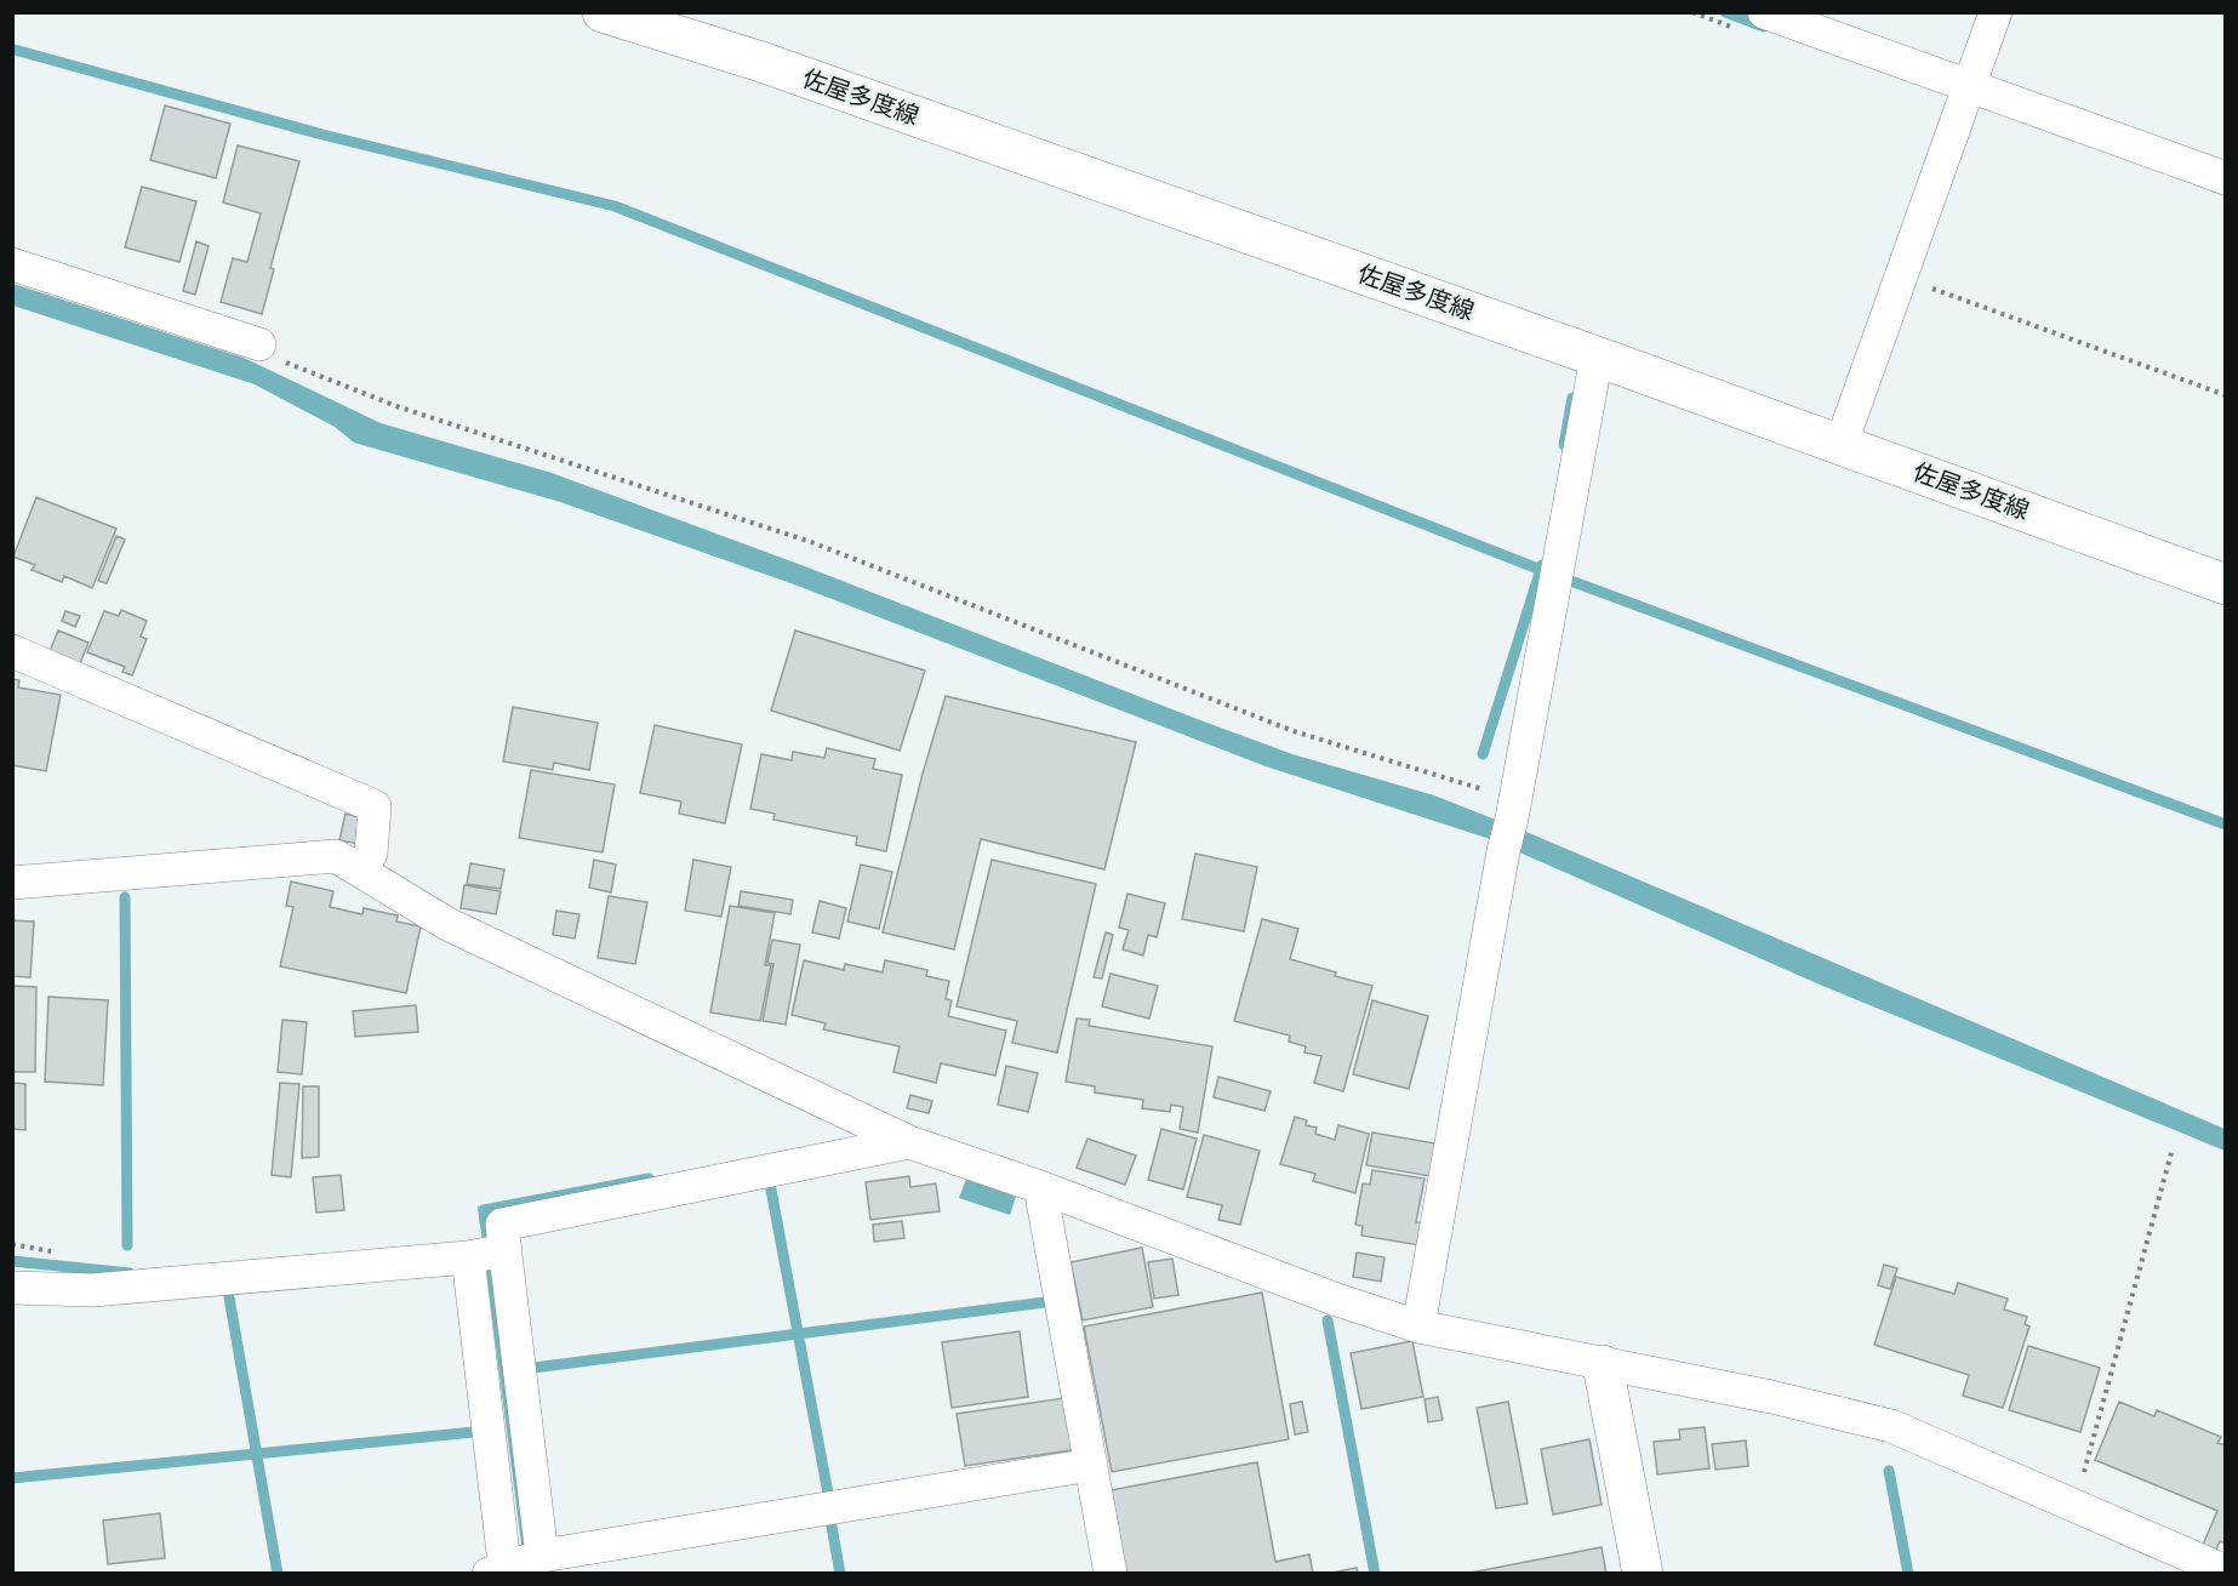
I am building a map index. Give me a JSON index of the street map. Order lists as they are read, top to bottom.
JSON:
{
  "streets": {
    "main road": ["佐屋多度線"]
  }
}
